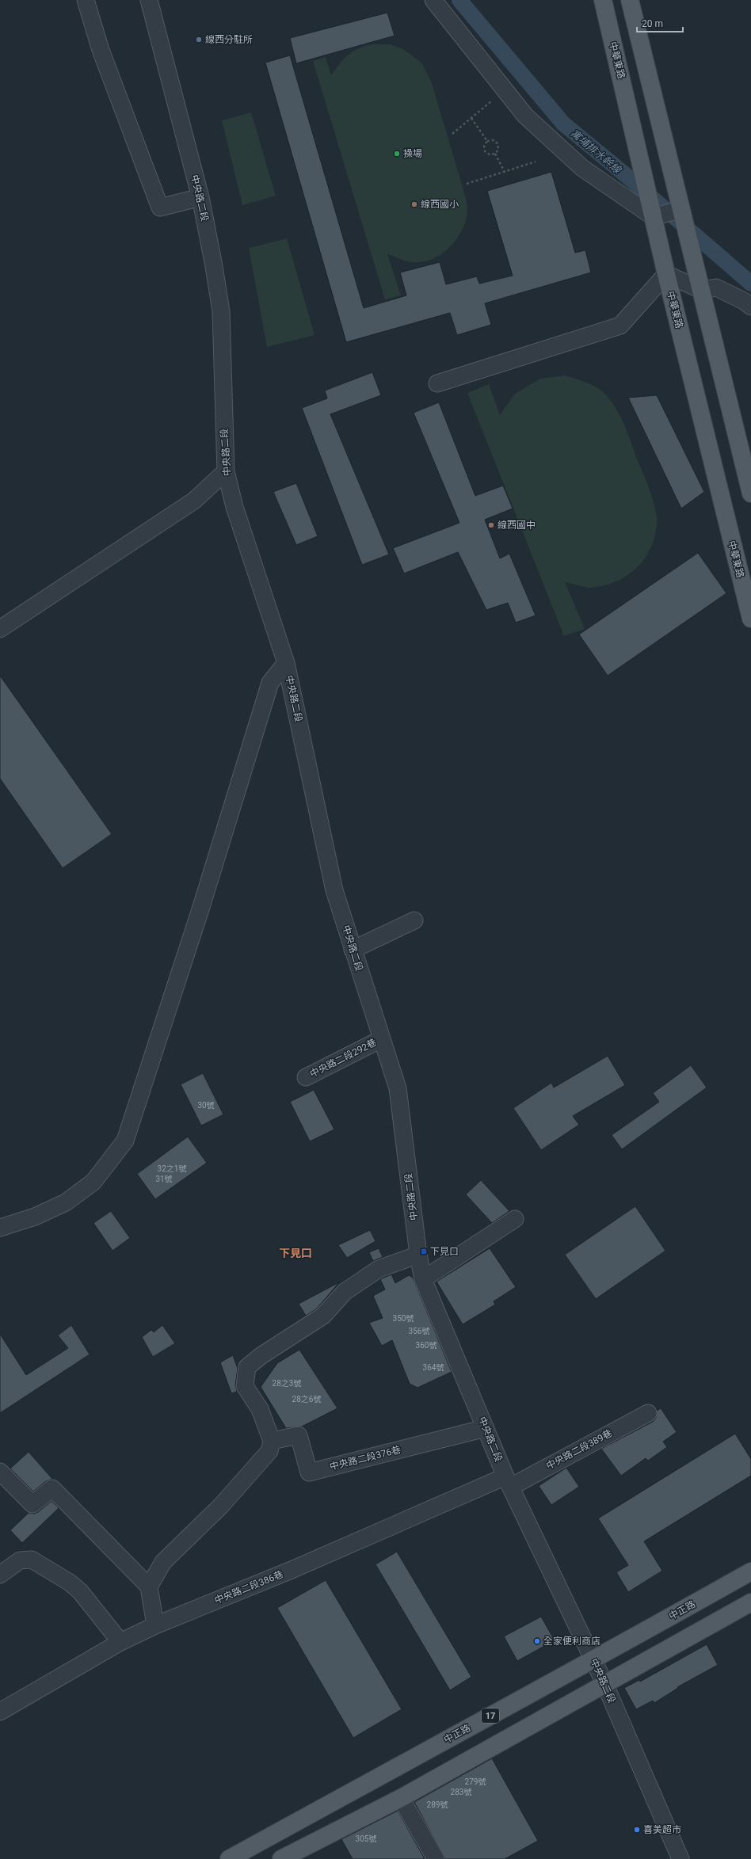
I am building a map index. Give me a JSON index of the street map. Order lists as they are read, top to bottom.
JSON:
{
  "streets": {
    "main road": ["中華東路", "中正路", "17"],
    "street": [
      "中央路二段",
      "中央路二段292巷",
      "中央路二段389巷",
      "中央路二段376巷",
      "中央路二段386巷"
    ]
  },
  "crossings": [
    ["中央路二段", "中央路二段292巷"],
    ["中央路二段", "中央路二段389巷"],
    ["中央路二段", "中央路二段376巷"],
    ["中央路二段", "中央路二段386巷"],
    ["中央路二段", "中正路"],
    ["中央路二段389巷", "中央路二段386巷"]
  ],
  "districts": ["下見口"],
  "water": ["寓埔排水幹線"],
  "places": {
    "other": [
      "線西分駐所",
      "操場",
      "線西國小",
      "線西國中",
      "全家便利商店",
      "喜美超市"
    ],
    "transit": ["下見口"]
  },
  "house_numbers": [
    "30號",
    "32之1號",
    "31號",
    "350號",
    "356號",
    "360號",
    "364號",
    "28之3號",
    "28之6號",
    "279號",
    "283號",
    "289號",
    "305號"
  ],
  "scale_bar": "20 m"
}
